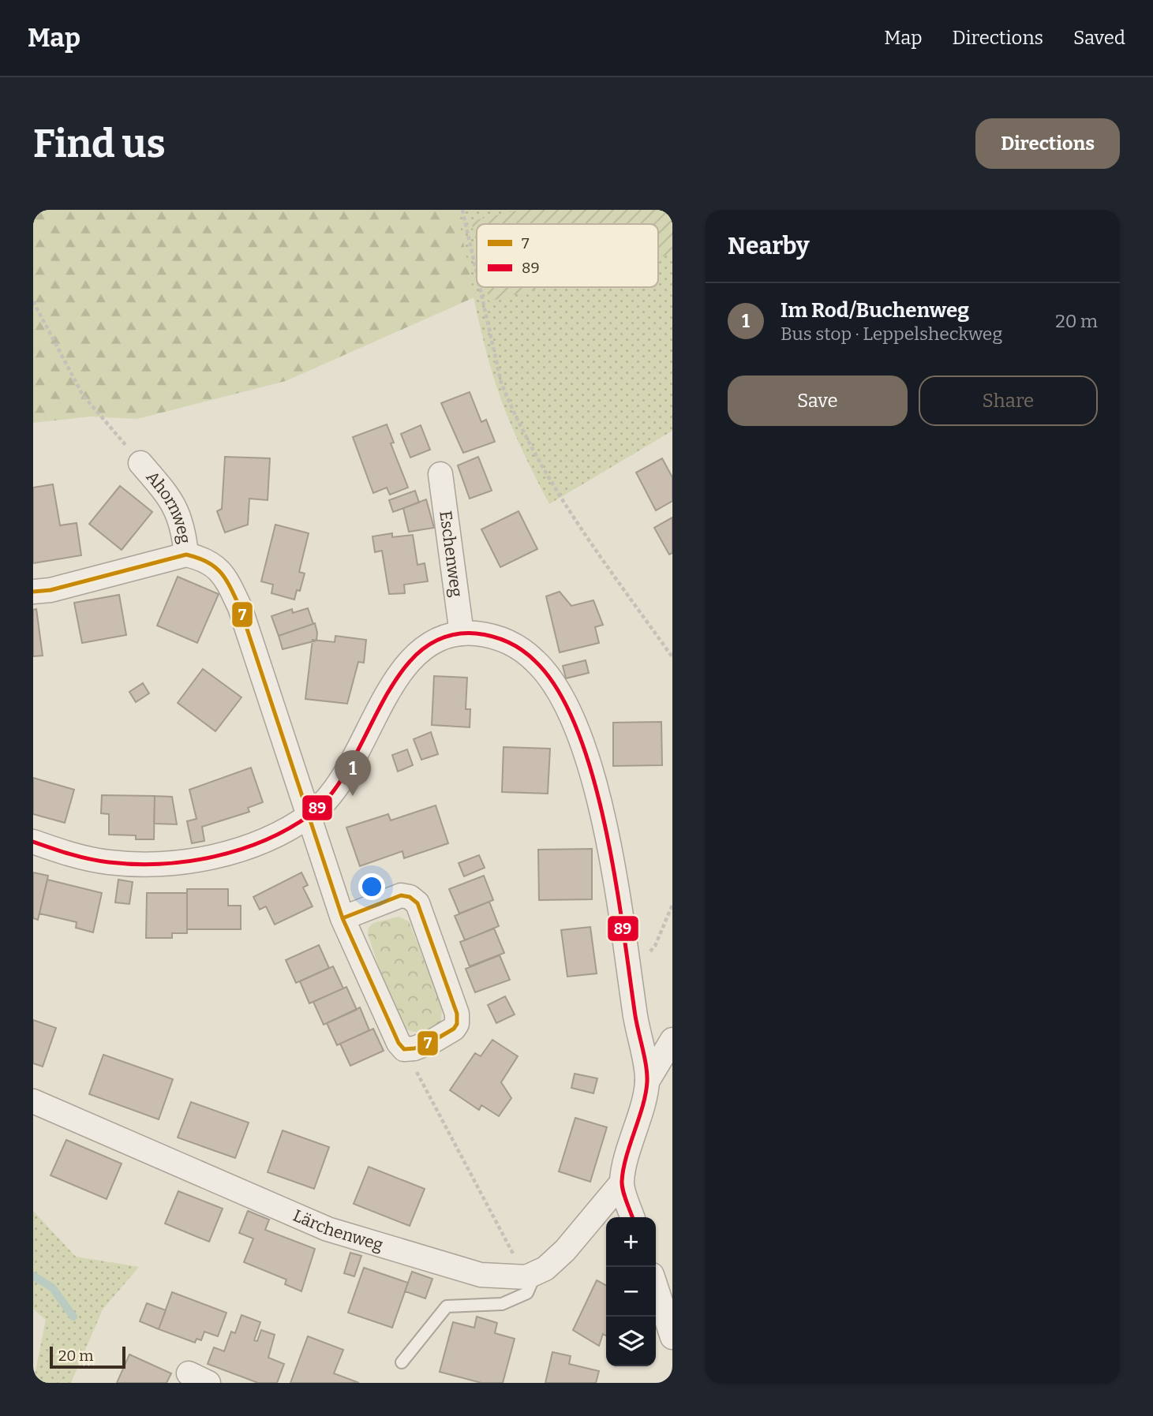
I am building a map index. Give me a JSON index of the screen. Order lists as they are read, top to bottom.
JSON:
{
  "streets": {
    "street": ["Ahornweg", "Eschenweg", "Lärchenweg"]
  },
  "lines": ["transit line 7", "transit line 89"],
  "legend": ["7", "89"],
  "scale_bar": "20 m",
  "page": {
    "header": "Map",
    "nav": ["Map", "Directions", "Saved"],
    "buttons": [
      "Directions",
      ["Save", "Share"]
    ],
    "title": "Find us",
    "heading": "Nearby",
    "list": [
      {
        "mark": "1",
        "name": "Im Rod/Buchenweg",
        "note": "Bus stop · Leppelsheckweg",
        "value": "20 m"
      }
    ],
    "pins": "1",
    "map_buttons": ["+", "−"],
    "scale": "20 m"
  }
}
